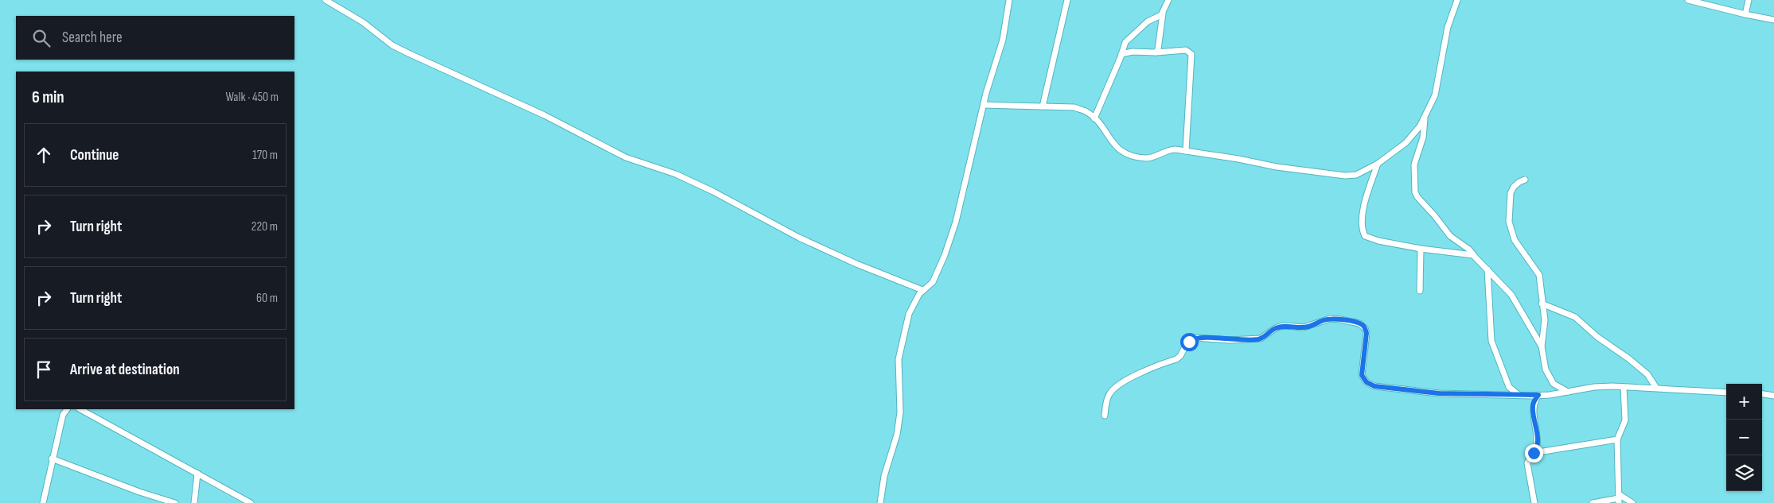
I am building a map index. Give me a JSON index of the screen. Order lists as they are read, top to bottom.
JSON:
{
  "page": {
    "search": "Search here",
    "heading": ["6 min", "Walk · 450 m"],
    "list": [
      ["Continue", "170 m"],
      ["Turn right", "220 m"],
      ["Turn right", "60 m"],
      "Arrive at destination"
    ],
    "map_buttons": ["+", "−"]
  }
}
